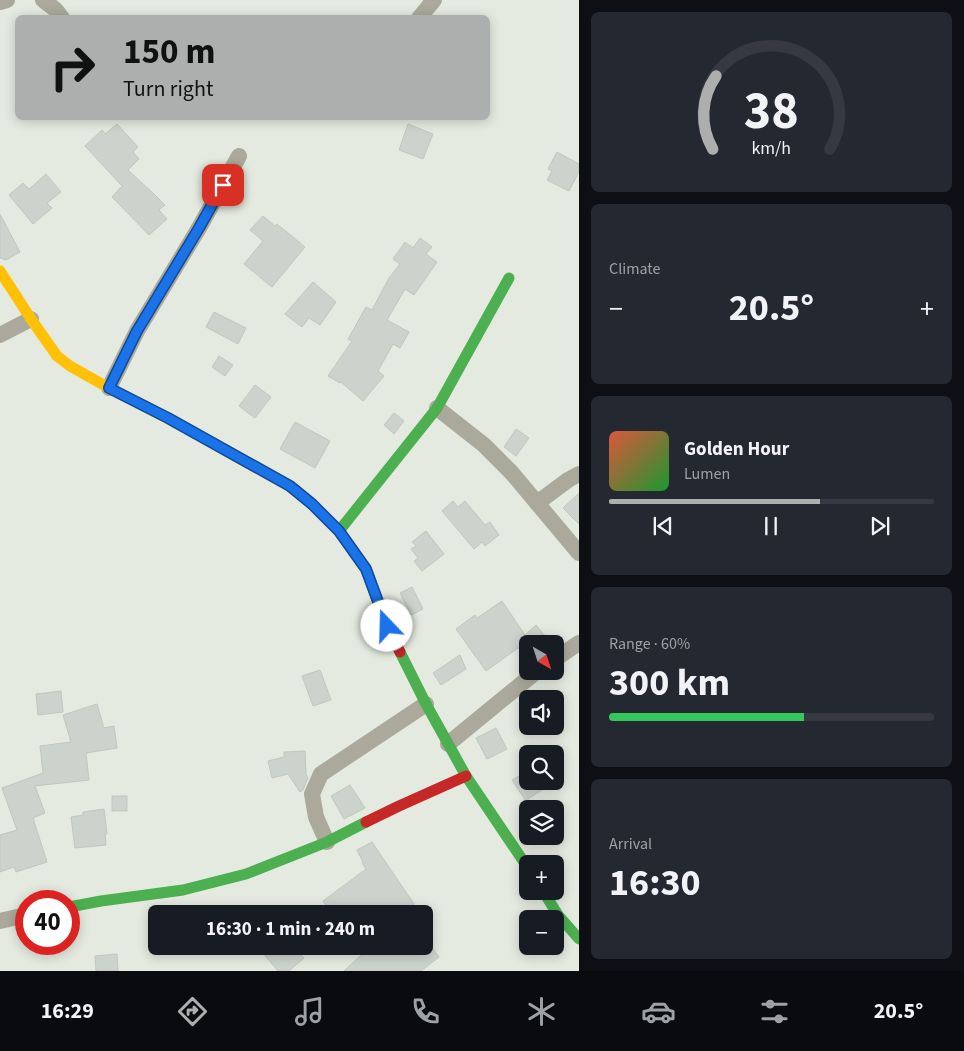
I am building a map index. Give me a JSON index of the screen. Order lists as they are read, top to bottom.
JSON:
{
  "north": "bottom right",
  "page": {
    "turn": ["150 m", "Turn right"],
    "tile": [
      "Climate",
      ["Range · 60%", "300 km"],
      ["Arrival", "16:30"]
    ],
    "heat": ["−", "20.5°", "+"],
    "song": ["Golden Hour", "Lumen"],
    "map_buttons": ["+", "−"],
    "limit": "40",
    "trip": "16:30 · 1 min · 240 m",
    "tabs": ["16:29", "20.5°"],
    "gauge": ["38", "km/h"]
  }
}
